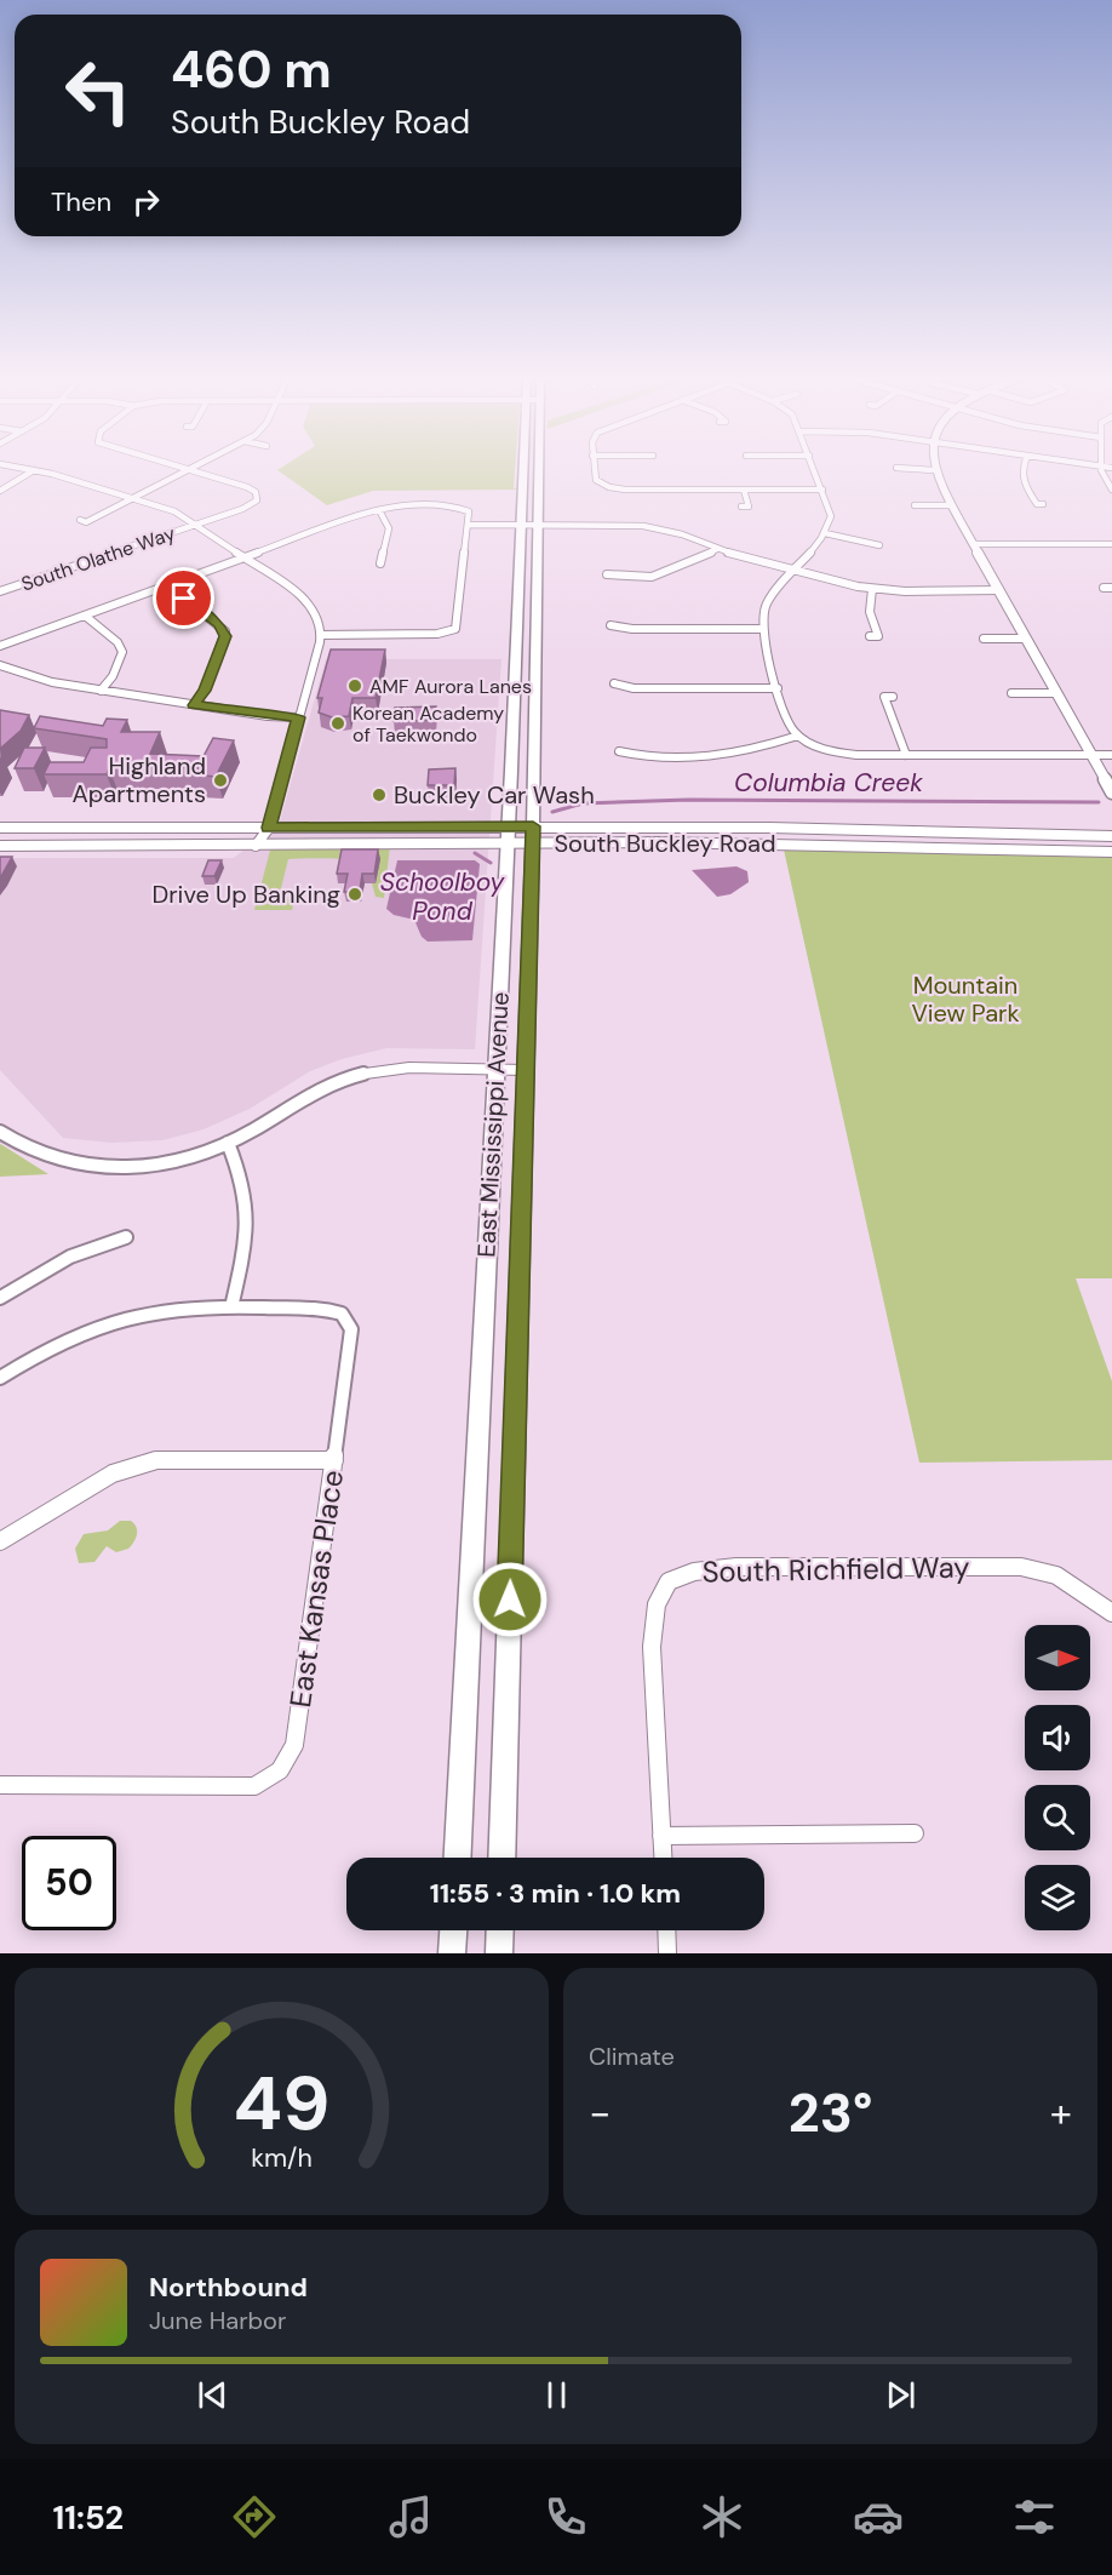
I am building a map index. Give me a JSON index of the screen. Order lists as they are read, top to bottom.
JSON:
{
  "streets": {
    "main road": ["South Buckley Road", "East Mississippi Avenue"],
    "street": ["South Olathe Way", "South Richfield Way", "East Kansas Place"]
  },
  "crossings": [
    ["South Buckley Road", "East Mississippi Avenue"]
  ],
  "water": ["Columbia Creek", "Schoolboy Pond"],
  "parks": ["Mountain View Park"],
  "places": [
    "AMF Aurora Lanes",
    "Korean Academy of Taekwondo",
    "Highland Apartments",
    "Buckley Car Wash",
    "Drive Up Banking"
  ],
  "north": "right",
  "page": {
    "turn": ["460 m", "South Buckley Road"],
    "then": "Then",
    "limit": "50",
    "trip": "11:55 · 3 min · 1.0 km",
    "tile": "Climate",
    "heat": ["−", "23°", "+"],
    "song": ["Northbound", "June Harbor"],
    "tabs": "11:52",
    "gauge": ["49", "km/h"]
  }
}
